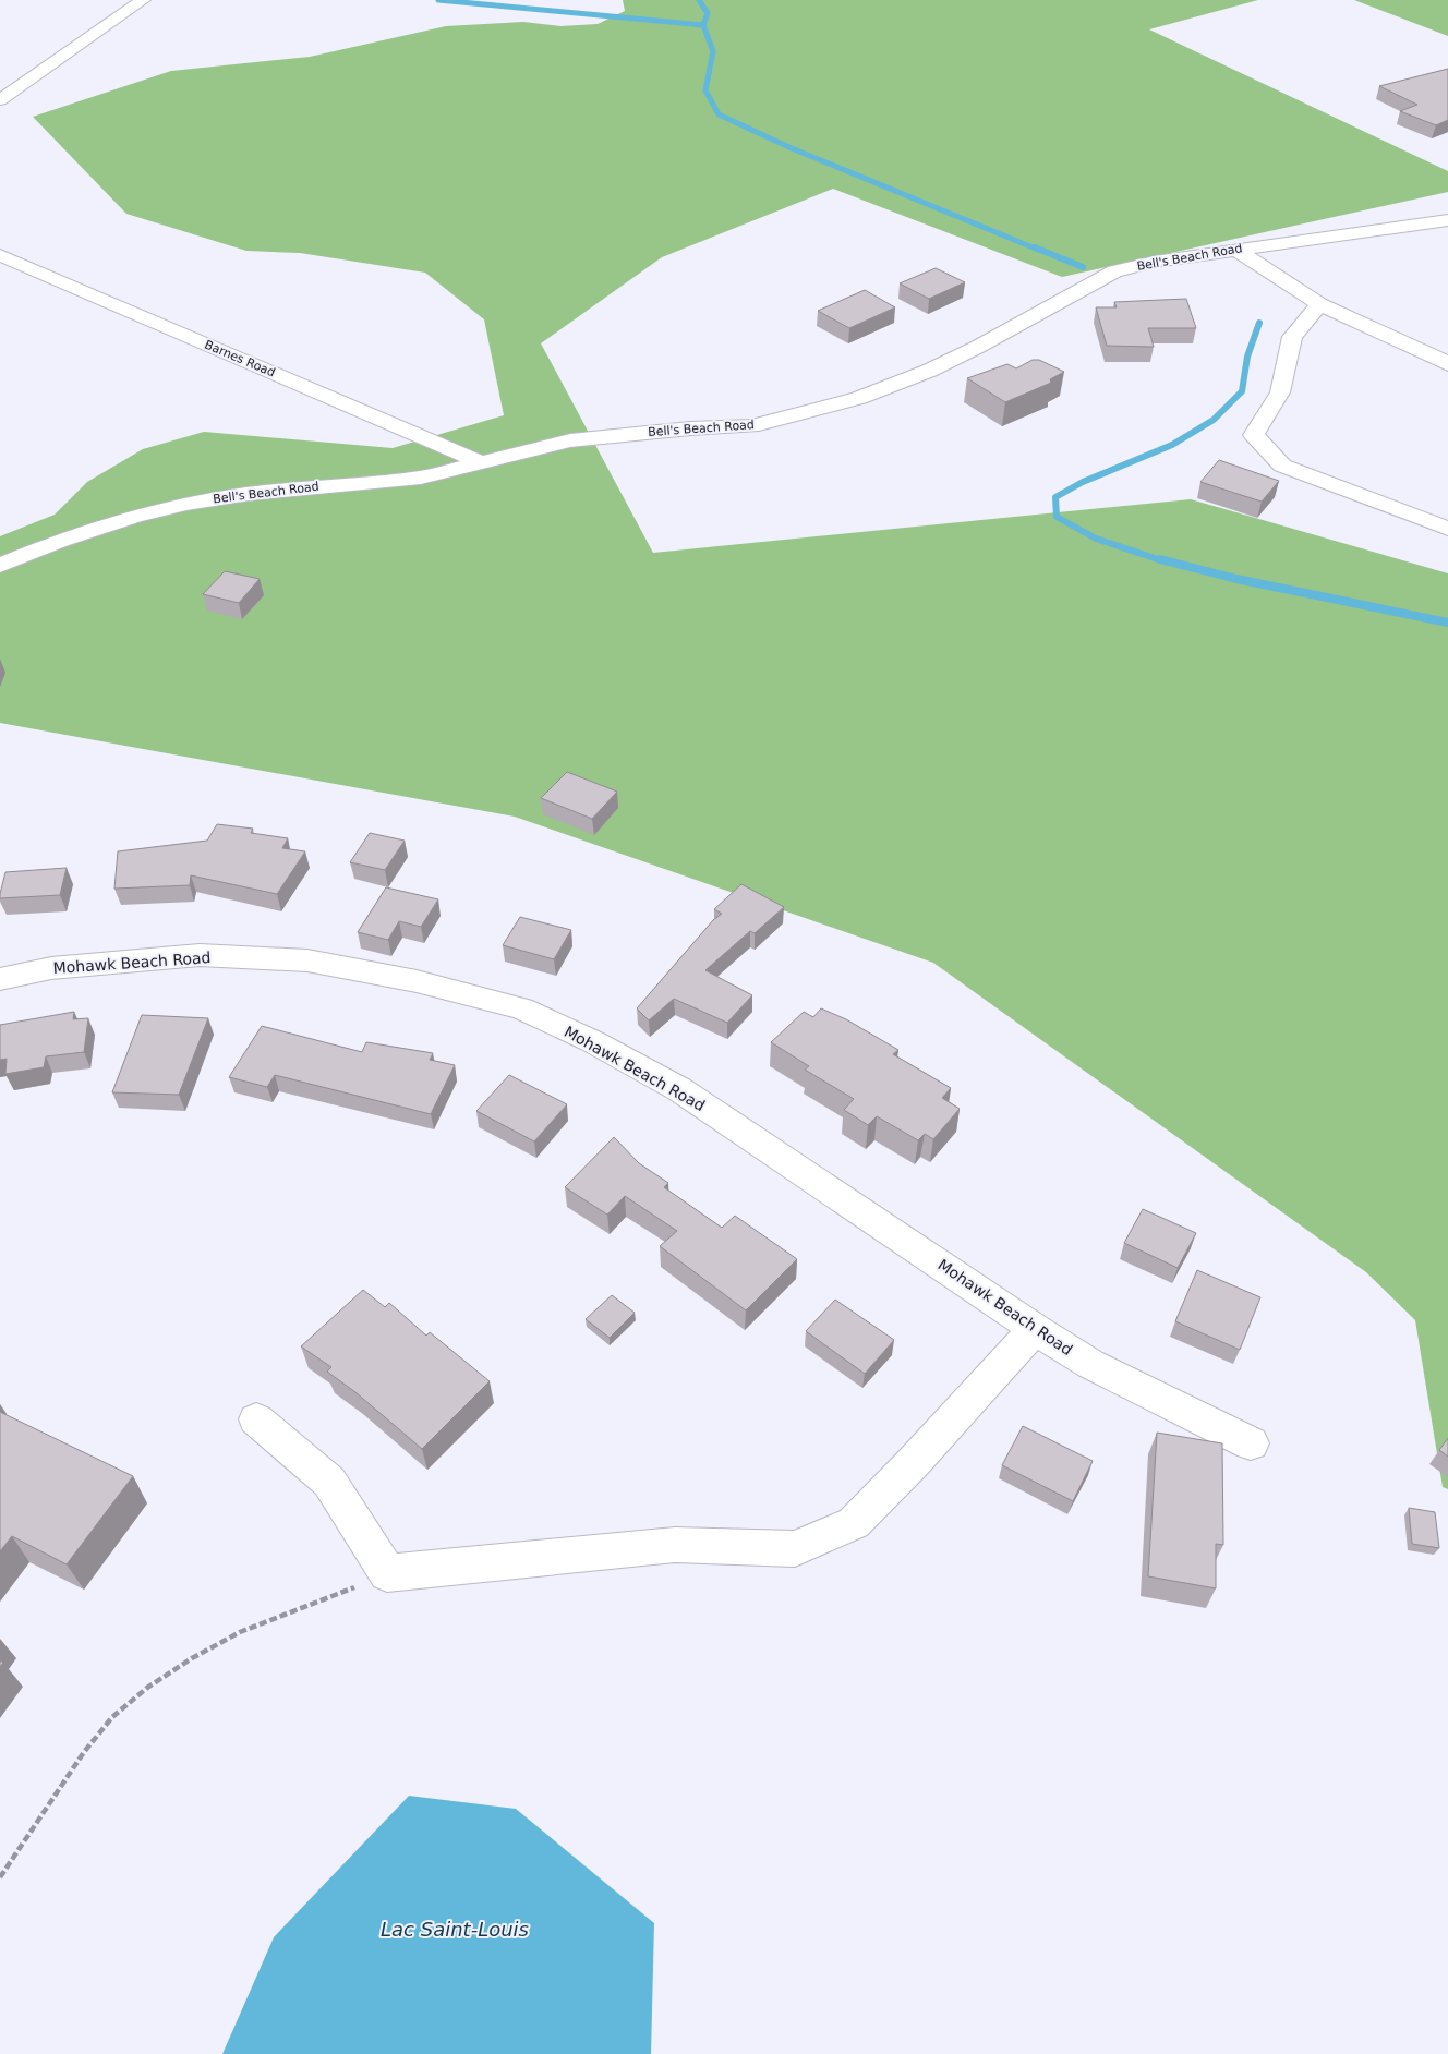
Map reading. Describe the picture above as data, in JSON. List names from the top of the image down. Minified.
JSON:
{"streets":{"street":["Bell's Beach Road","Barnes Road","Mohawk Beach Road"]},"crossings":[["Bell's Beach Road","Barnes Road"]],"water":["Lac Saint-Louis"]}
